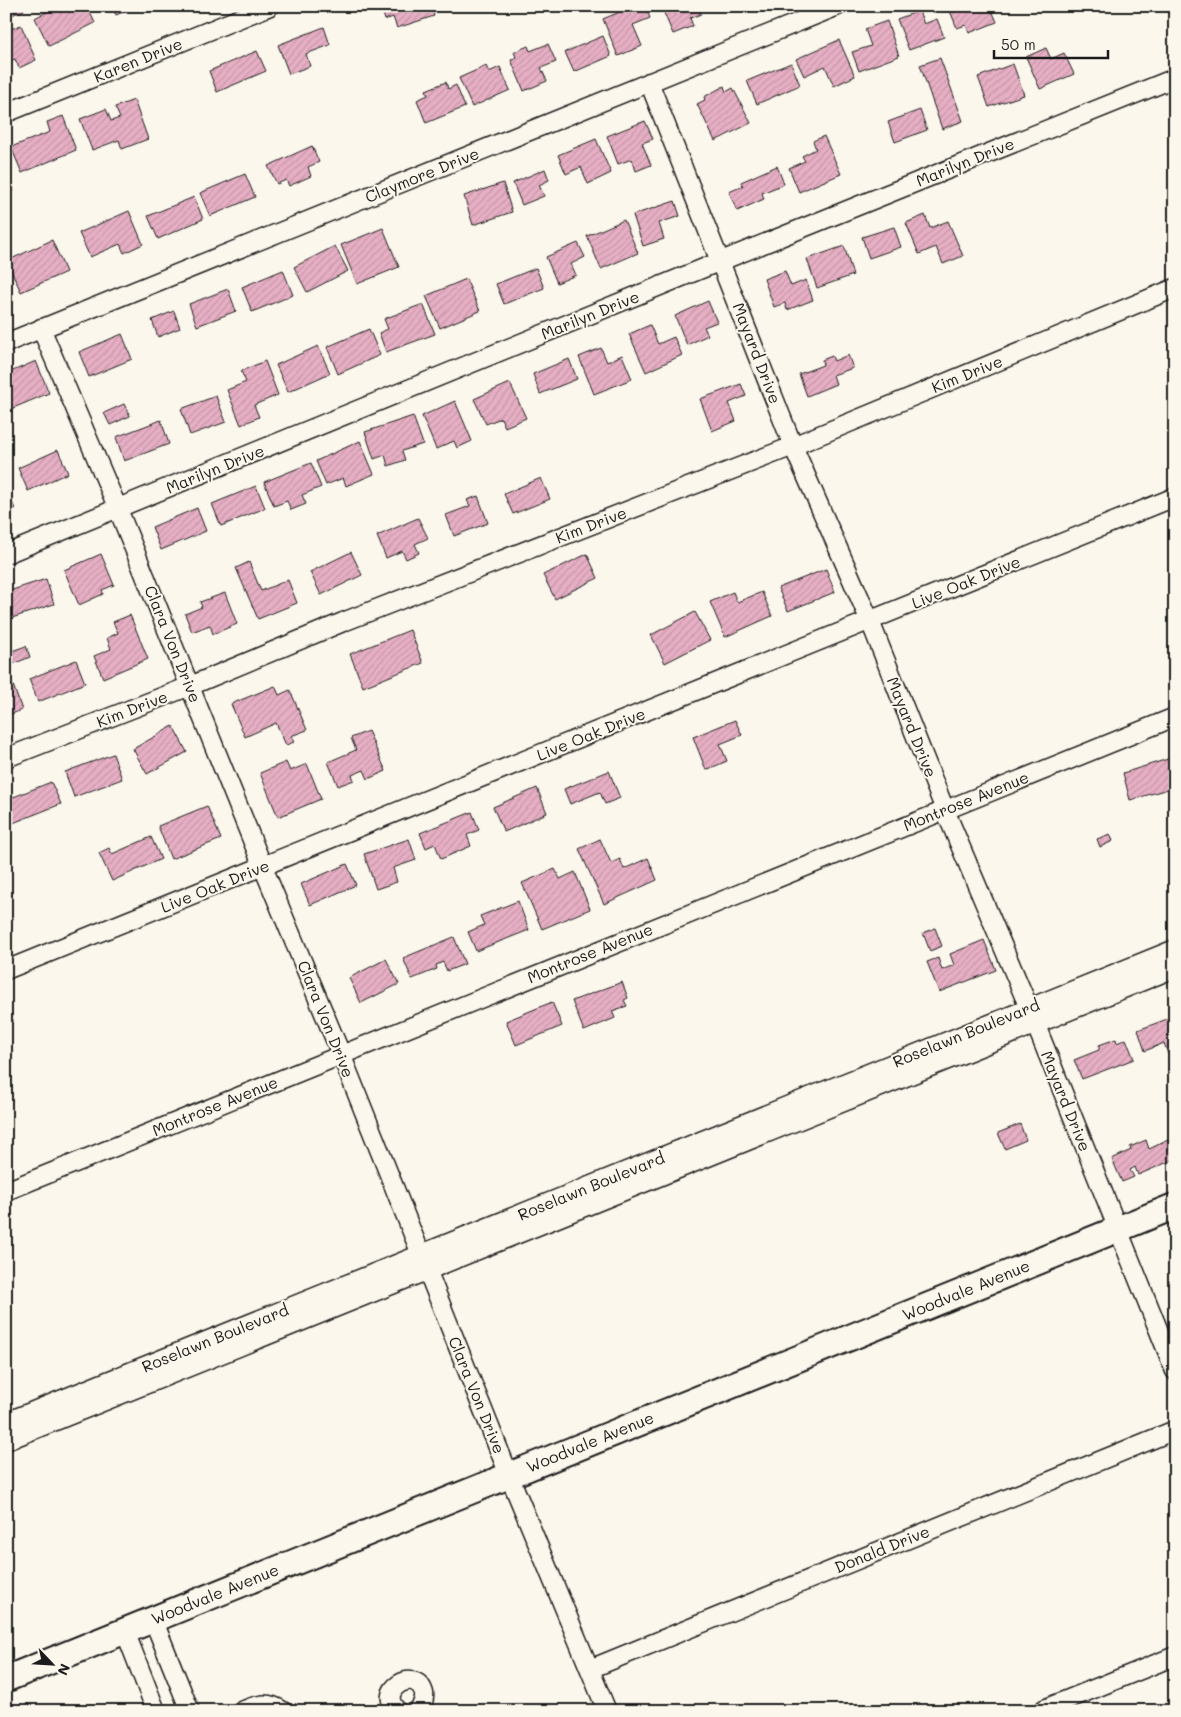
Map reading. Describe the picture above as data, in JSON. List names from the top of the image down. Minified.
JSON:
{"streets":{"street":["Karen Drive","Marilyn Drive","Claymore Drive","Mayard Drive","Kim Drive","Live Oak Drive","Clara Von Drive","Montrose Avenue","Roselawn Boulevard","Woodvale Avenue","Donald Drive"]},"crossings":[["Marilyn Drive","Mayard Drive"],["Marilyn Drive","Clara Von Drive"],["Claymore Drive","Mayard Drive"],["Claymore Drive","Clara Von Drive"],["Mayard Drive","Kim Drive"],["Mayard Drive","Live Oak Drive"],["Mayard Drive","Montrose Avenue"],["Mayard Drive","Roselawn Boulevard"],["Mayard Drive","Woodvale Avenue"],["Kim Drive","Clara Von Drive"],["Live Oak Drive","Clara Von Drive"],["Clara Von Drive","Montrose Avenue"],["Clara Von Drive","Roselawn Boulevard"],["Clara Von Drive","Woodvale Avenue"],["Clara Von Drive","Donald Drive"]],"scale_bar":"50 m","north":"bottom right"}
